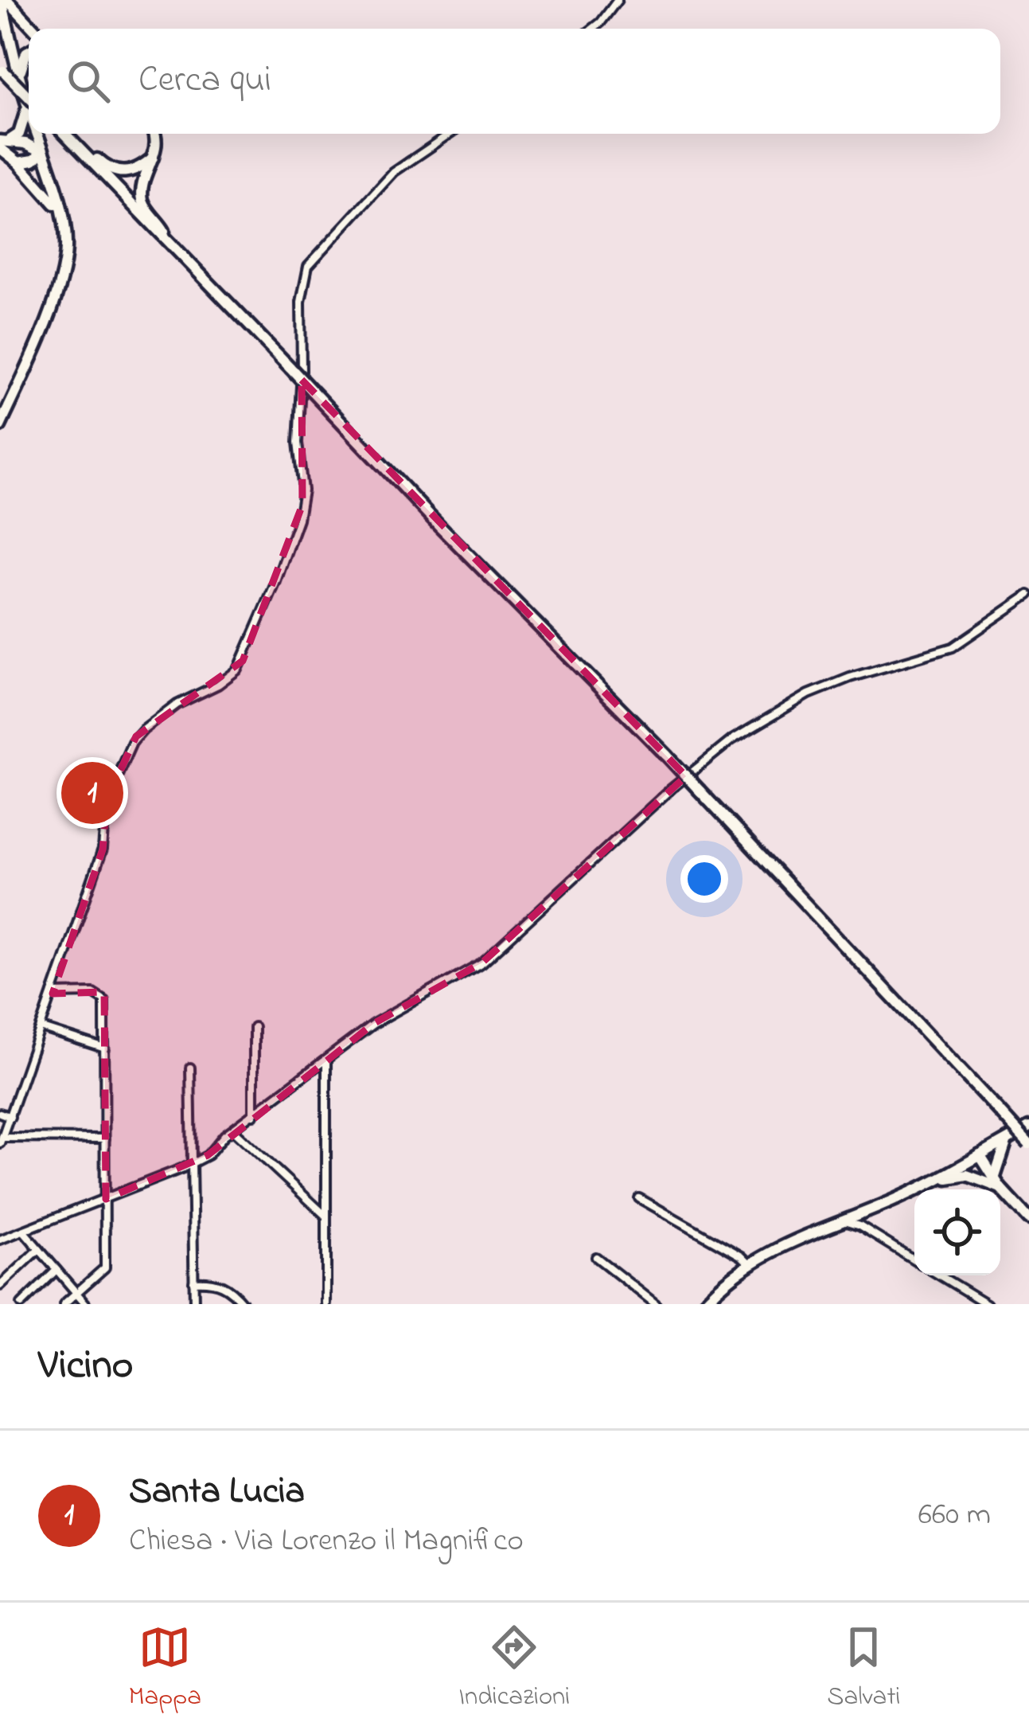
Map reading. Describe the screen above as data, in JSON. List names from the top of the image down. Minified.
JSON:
{"page":{"search":"Cerca qui","pins":"1","heading":"Vicino","list":[{"mark":"1","name":"Santa Lucia","note":"Chiesa · Via Lorenzo il Magnifico","value":"660 m"}],"nav":["Mappa","Indicazioni","Salvati"]}}
